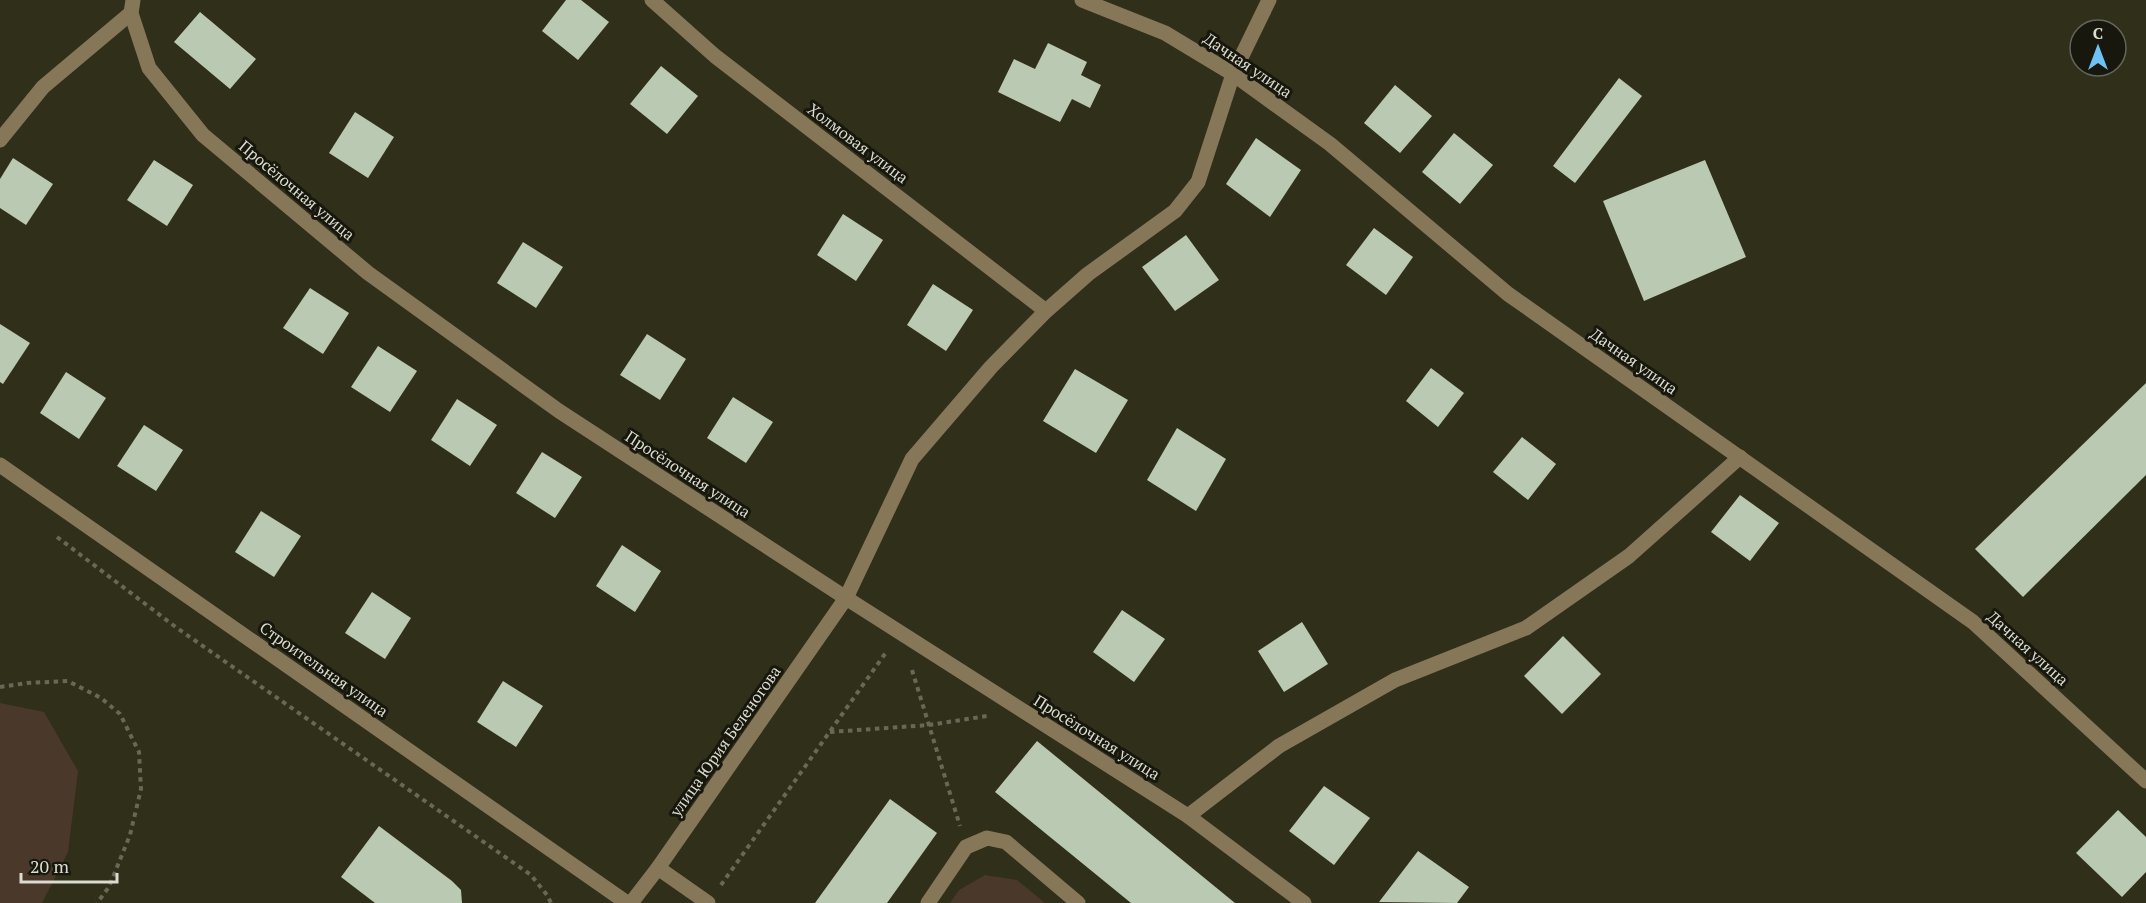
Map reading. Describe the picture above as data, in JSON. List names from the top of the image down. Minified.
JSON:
{"streets":{"street":["Дачная улица","Холмовая улица","Просёлочная улица","Строительная улица","улица Юрия Беленогова"]},"crossings":[["Дачная улица","улица Юрия Беленогова"],["Холмовая улица","улица Юрия Беленогова"],["Просёлочная улица","улица Юрия Беленогова"],["Строительная улица","улица Юрия Беленогова"]],"scale_bar":"20 m","north":"top"}
